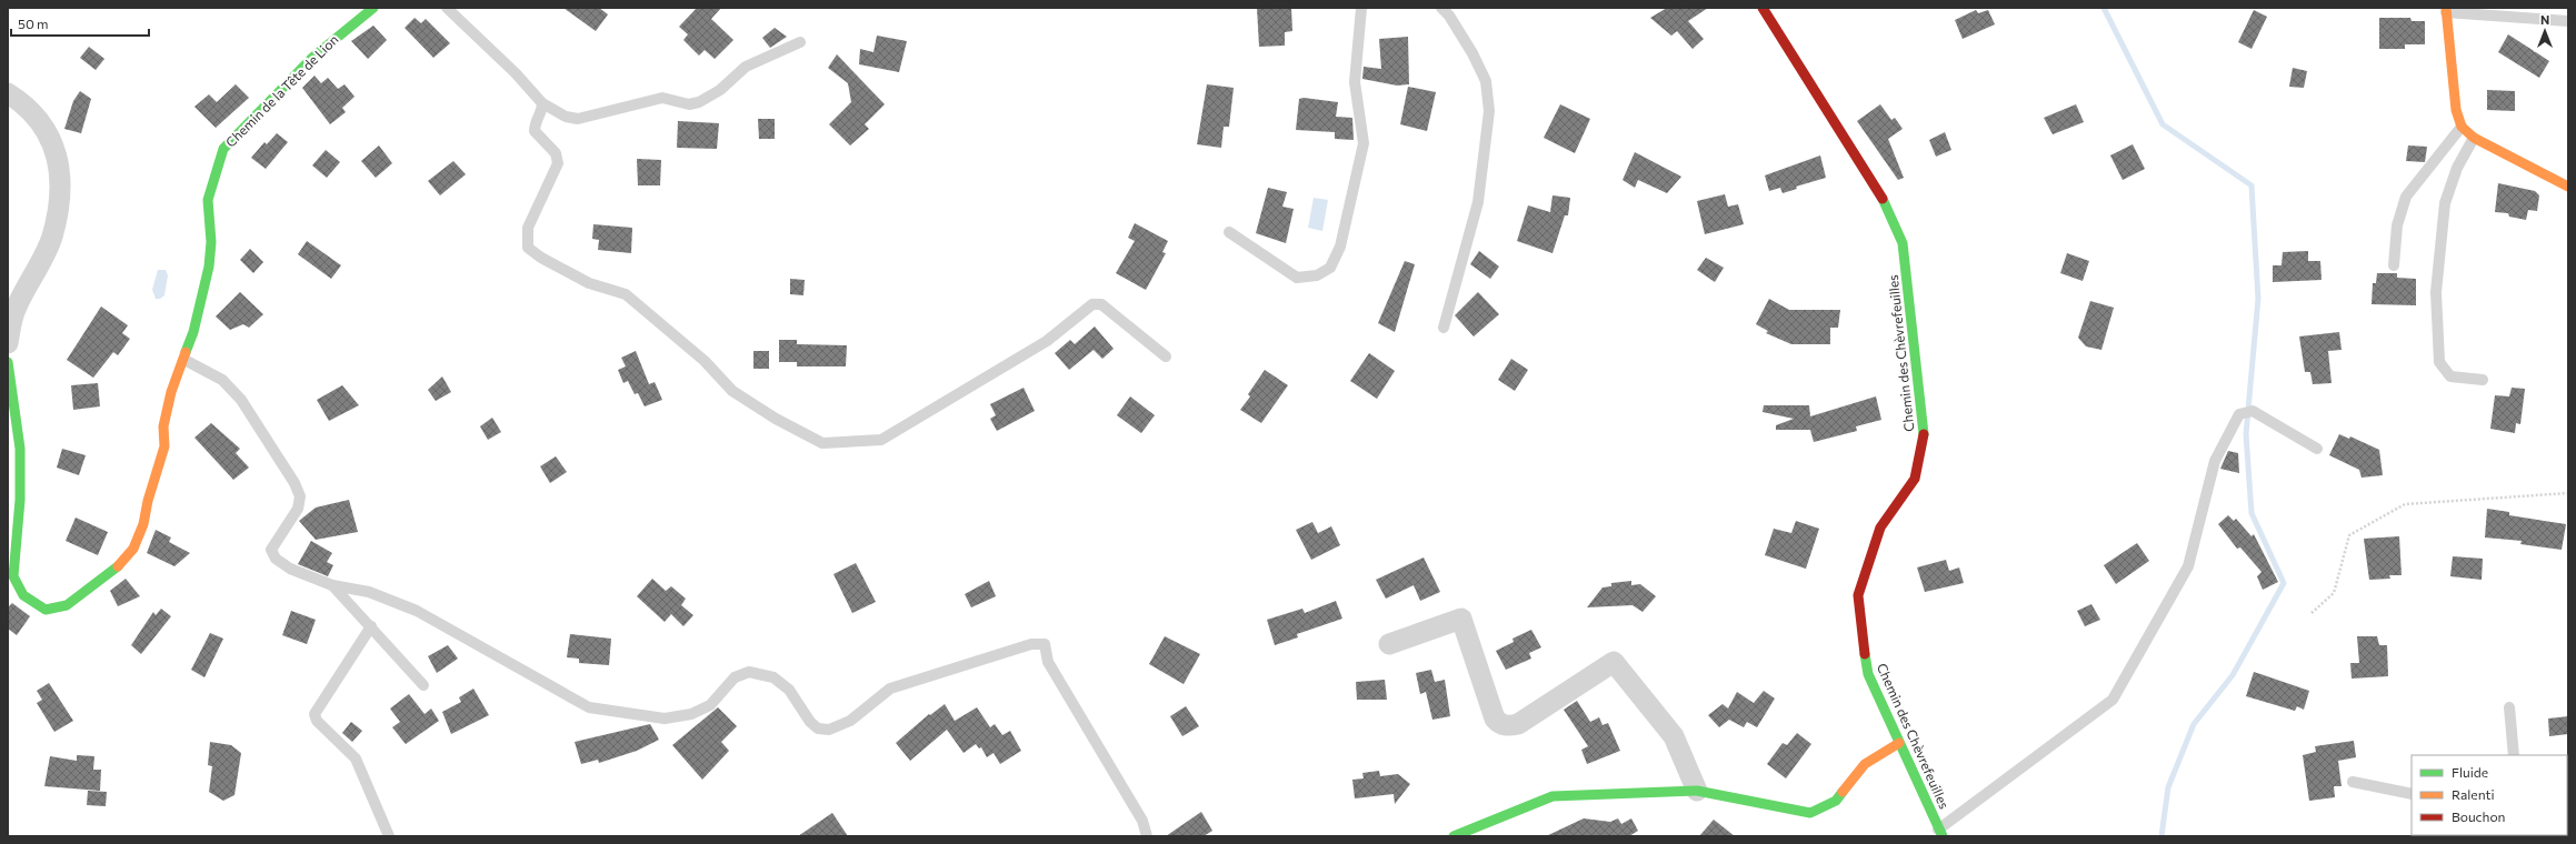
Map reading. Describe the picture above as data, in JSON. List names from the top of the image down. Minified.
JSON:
{"streets":{"street":["Chemin de la Tête de Lion","Chemin des Chèvrefeuilles"]},"legend":["Fluide","Ralenti","Bouchon"],"scale_bar":"50 m","north":"top"}
